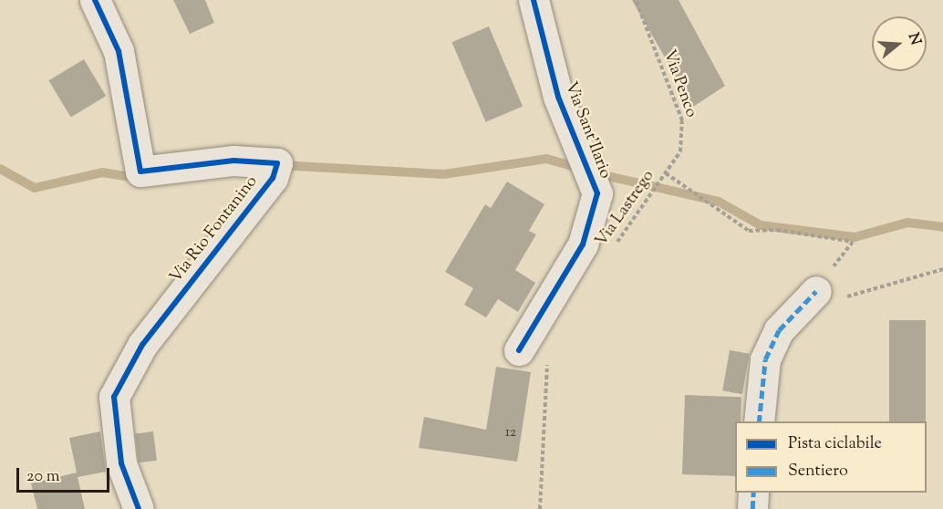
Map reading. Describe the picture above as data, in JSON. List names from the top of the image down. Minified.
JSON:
{"streets":{"street":["Via Sant'Ilario","Via Rio Fontanino"],"path":["Via Penco"],"cycle path":["Via Lastrego"]},"crossings":[["Via Penco","Via Lastrego"]],"house_numbers":["12"],"legend":["Pista ciclabile","Sentiero"],"scale_bar":"20 m","north":"right"}
